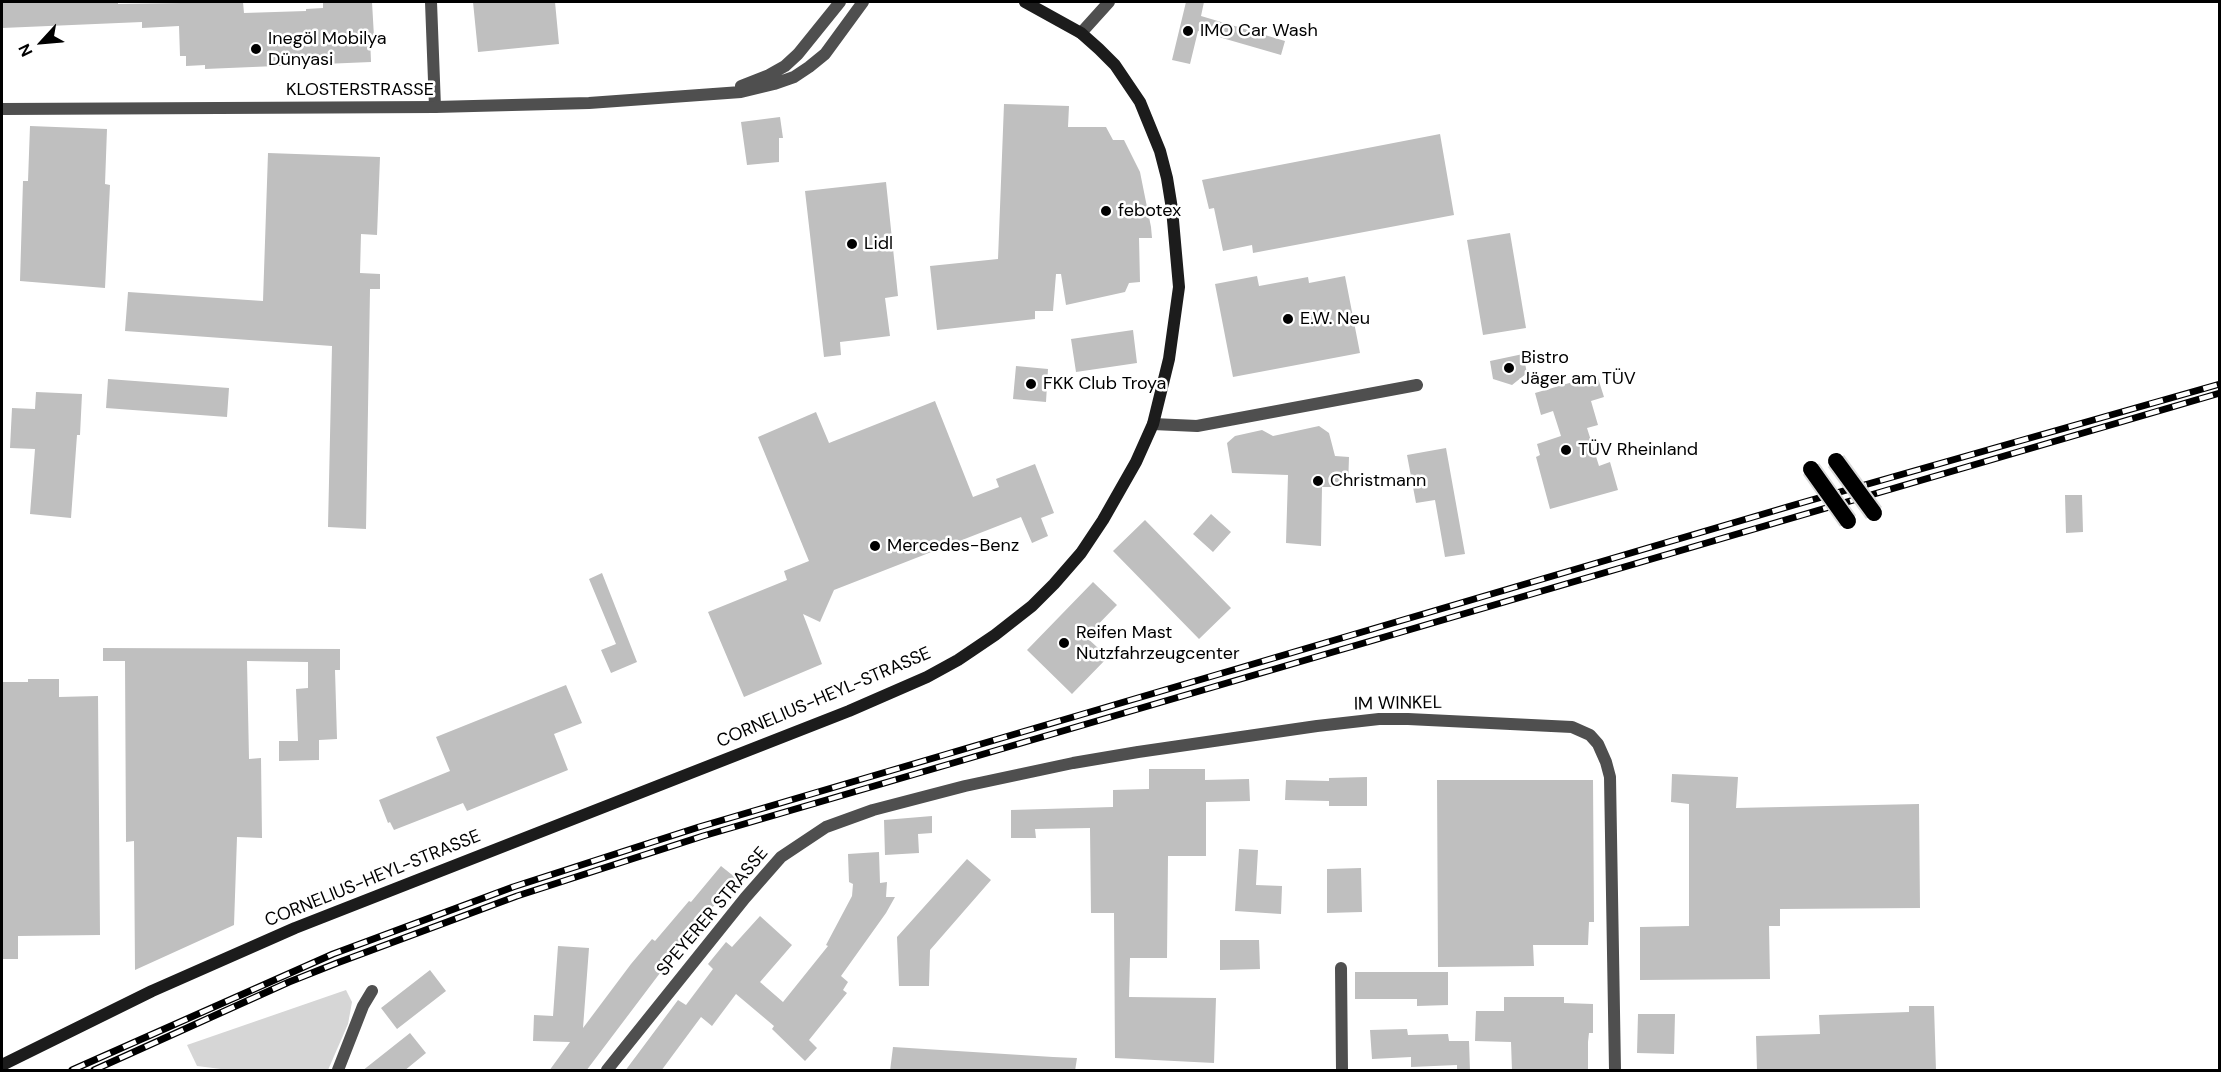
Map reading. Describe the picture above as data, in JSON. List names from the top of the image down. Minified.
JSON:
{"streets":{"main road":["CORNELIUS-HEYL-STRASSE"],"street":["KLOSTERSTRASSE","IM WINKEL","SPEYERER STRASSE"]},"crossings":[["IM WINKEL","SPEYERER STRASSE"]],"places":["IMO Car Wash","Inegöl Mobilya Dünyasi","febotex","Lidl","E.W. Neu","Bistro Jäger am TÜV","FKK Club Troya","TÜV Rheinland","Christmann","Mercedes-Benz","Reifen Mast Nutzfahrzeugcenter"],"north":"bottom left"}
